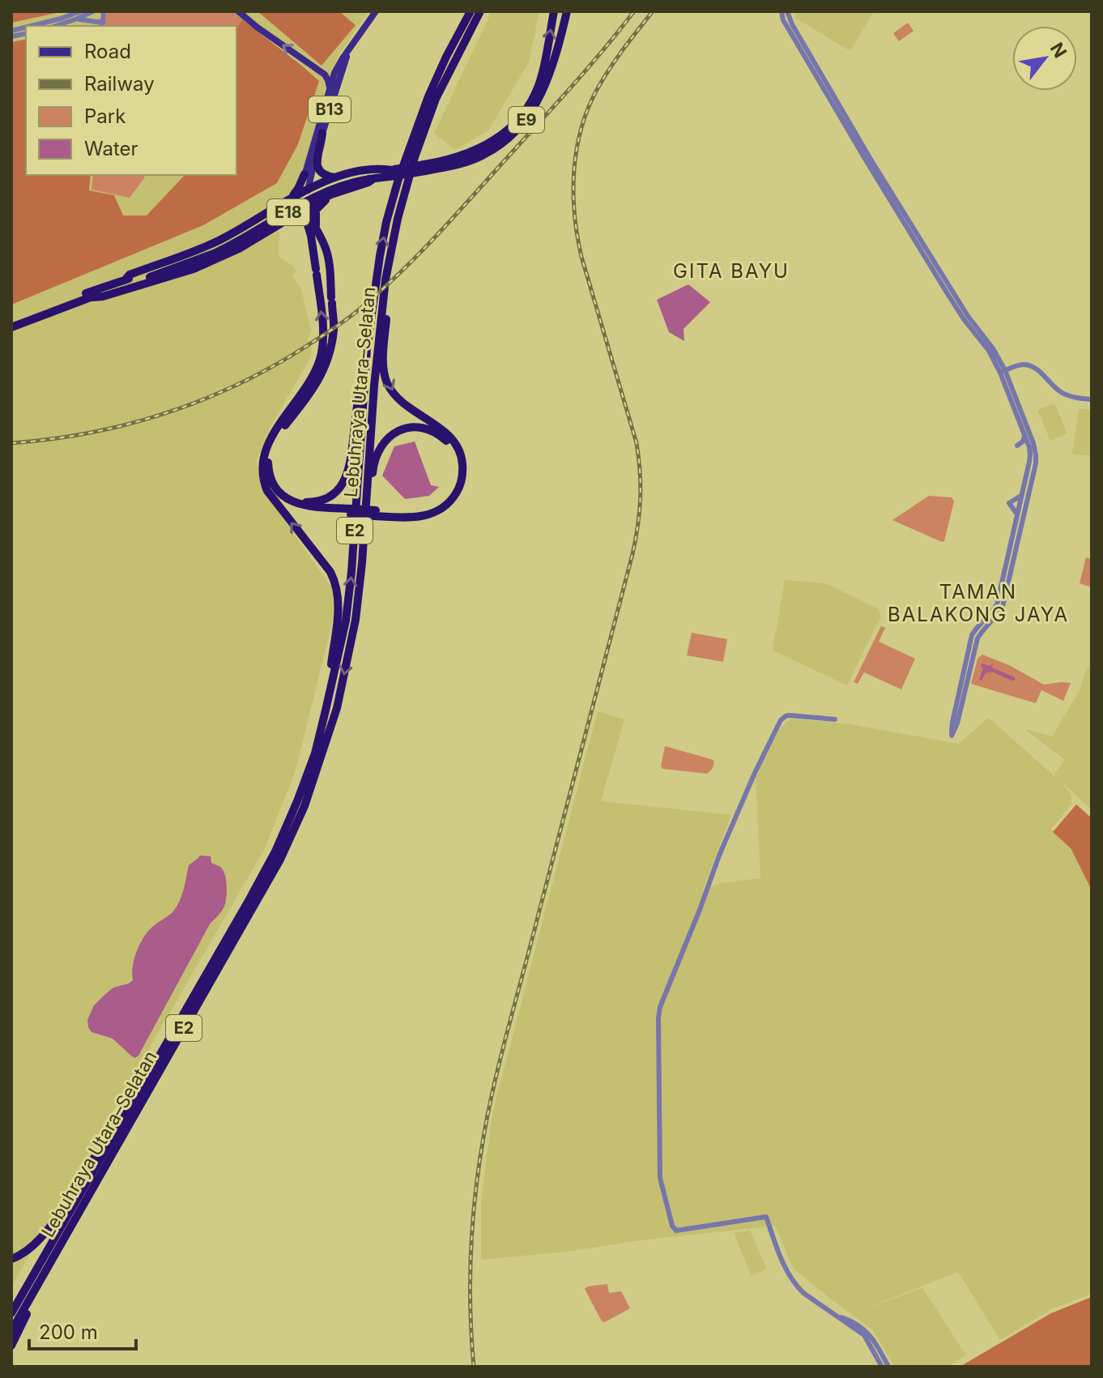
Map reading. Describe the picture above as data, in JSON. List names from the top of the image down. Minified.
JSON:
{"streets":{"highway":["E9","E18","Lebuhraya Utara–Selatan","E2"],"main road":["B13"]},"crossings":[["E9","E18"]],"districts":["GITA BAYU","TAMAN BALAKONG JAYA"],"legend":["Road","Railway","Park","Water"],"scale_bar":"200 m","north":"top right"}
